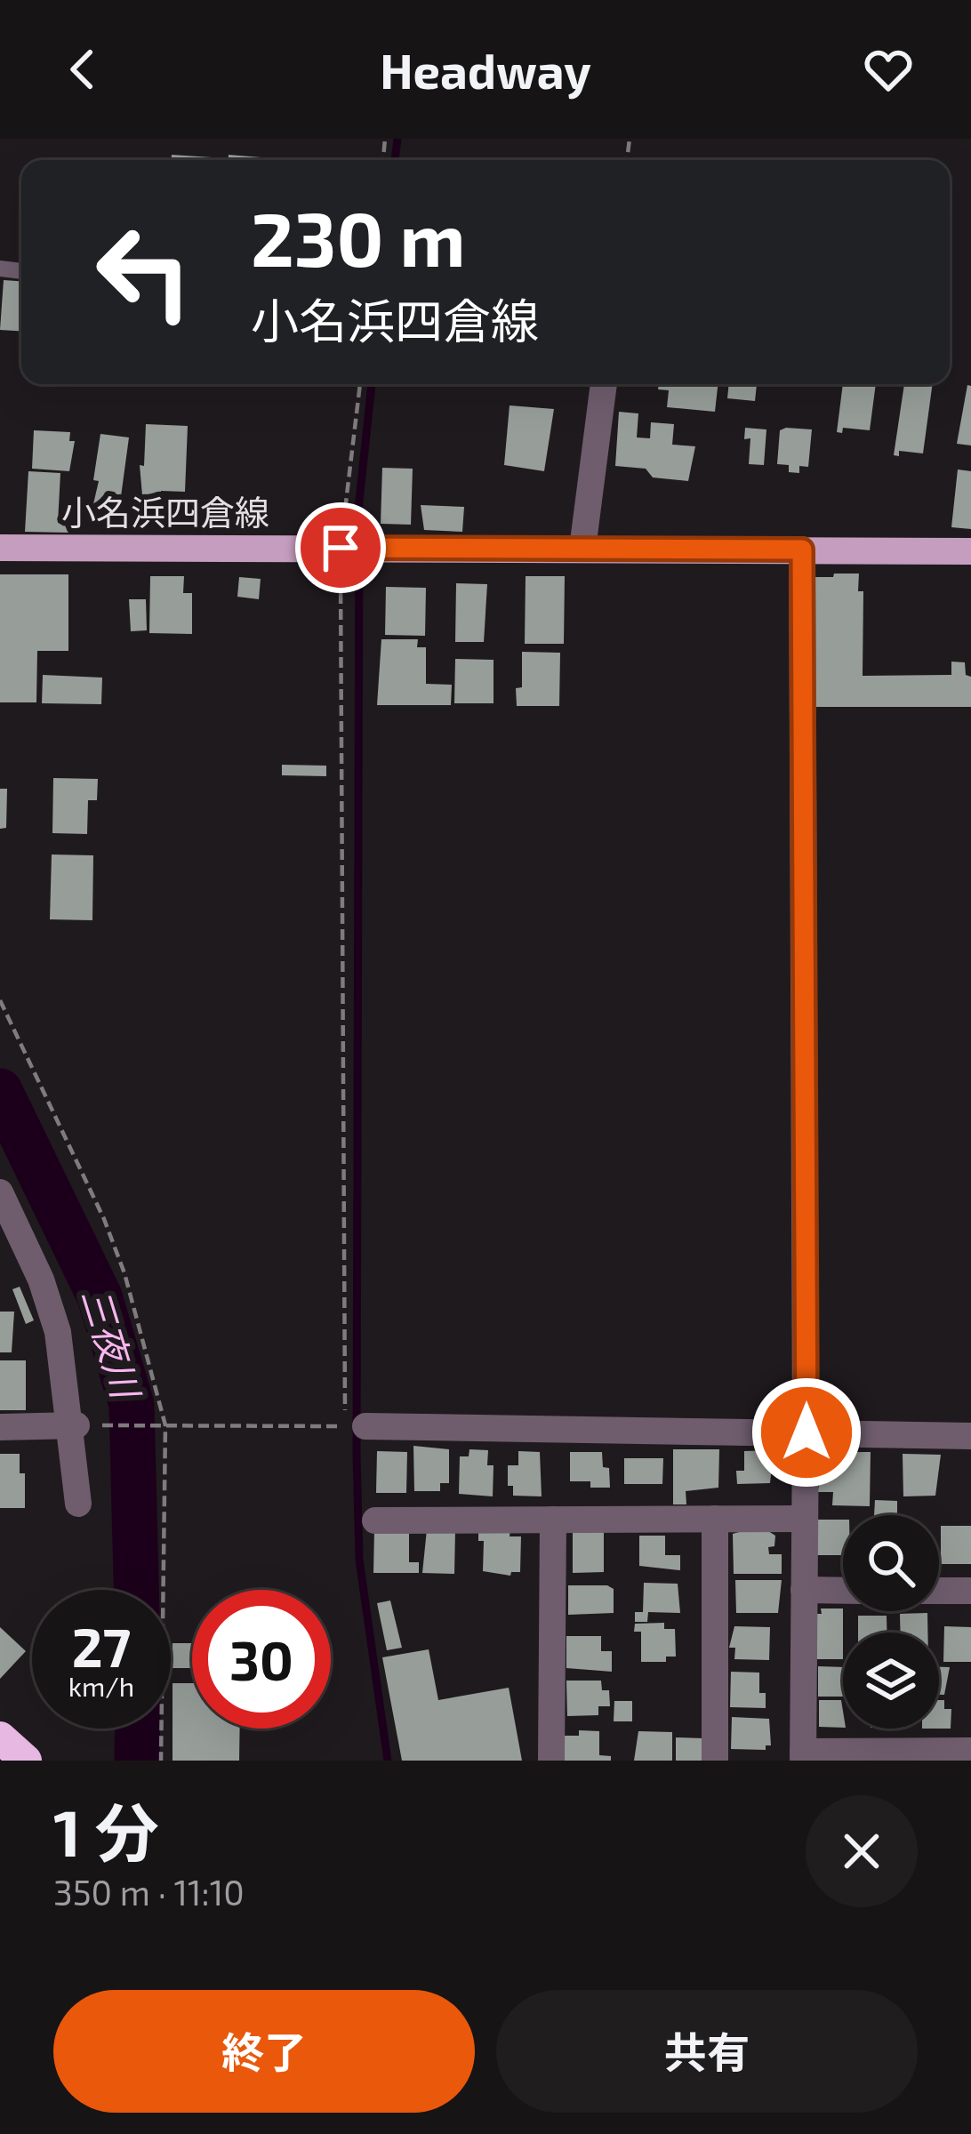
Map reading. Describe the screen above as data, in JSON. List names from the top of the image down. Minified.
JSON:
{"streets":{"main road":["小名浜四倉線"]},"water":["三夜川"],"page":{"header":"Headway","turn":["230 m","小名浜四倉線"],"speed":"27 km/h","limit":"30","heading":["1 分","350 m · 11:10"],"buttons":["終了","共有"]}}
